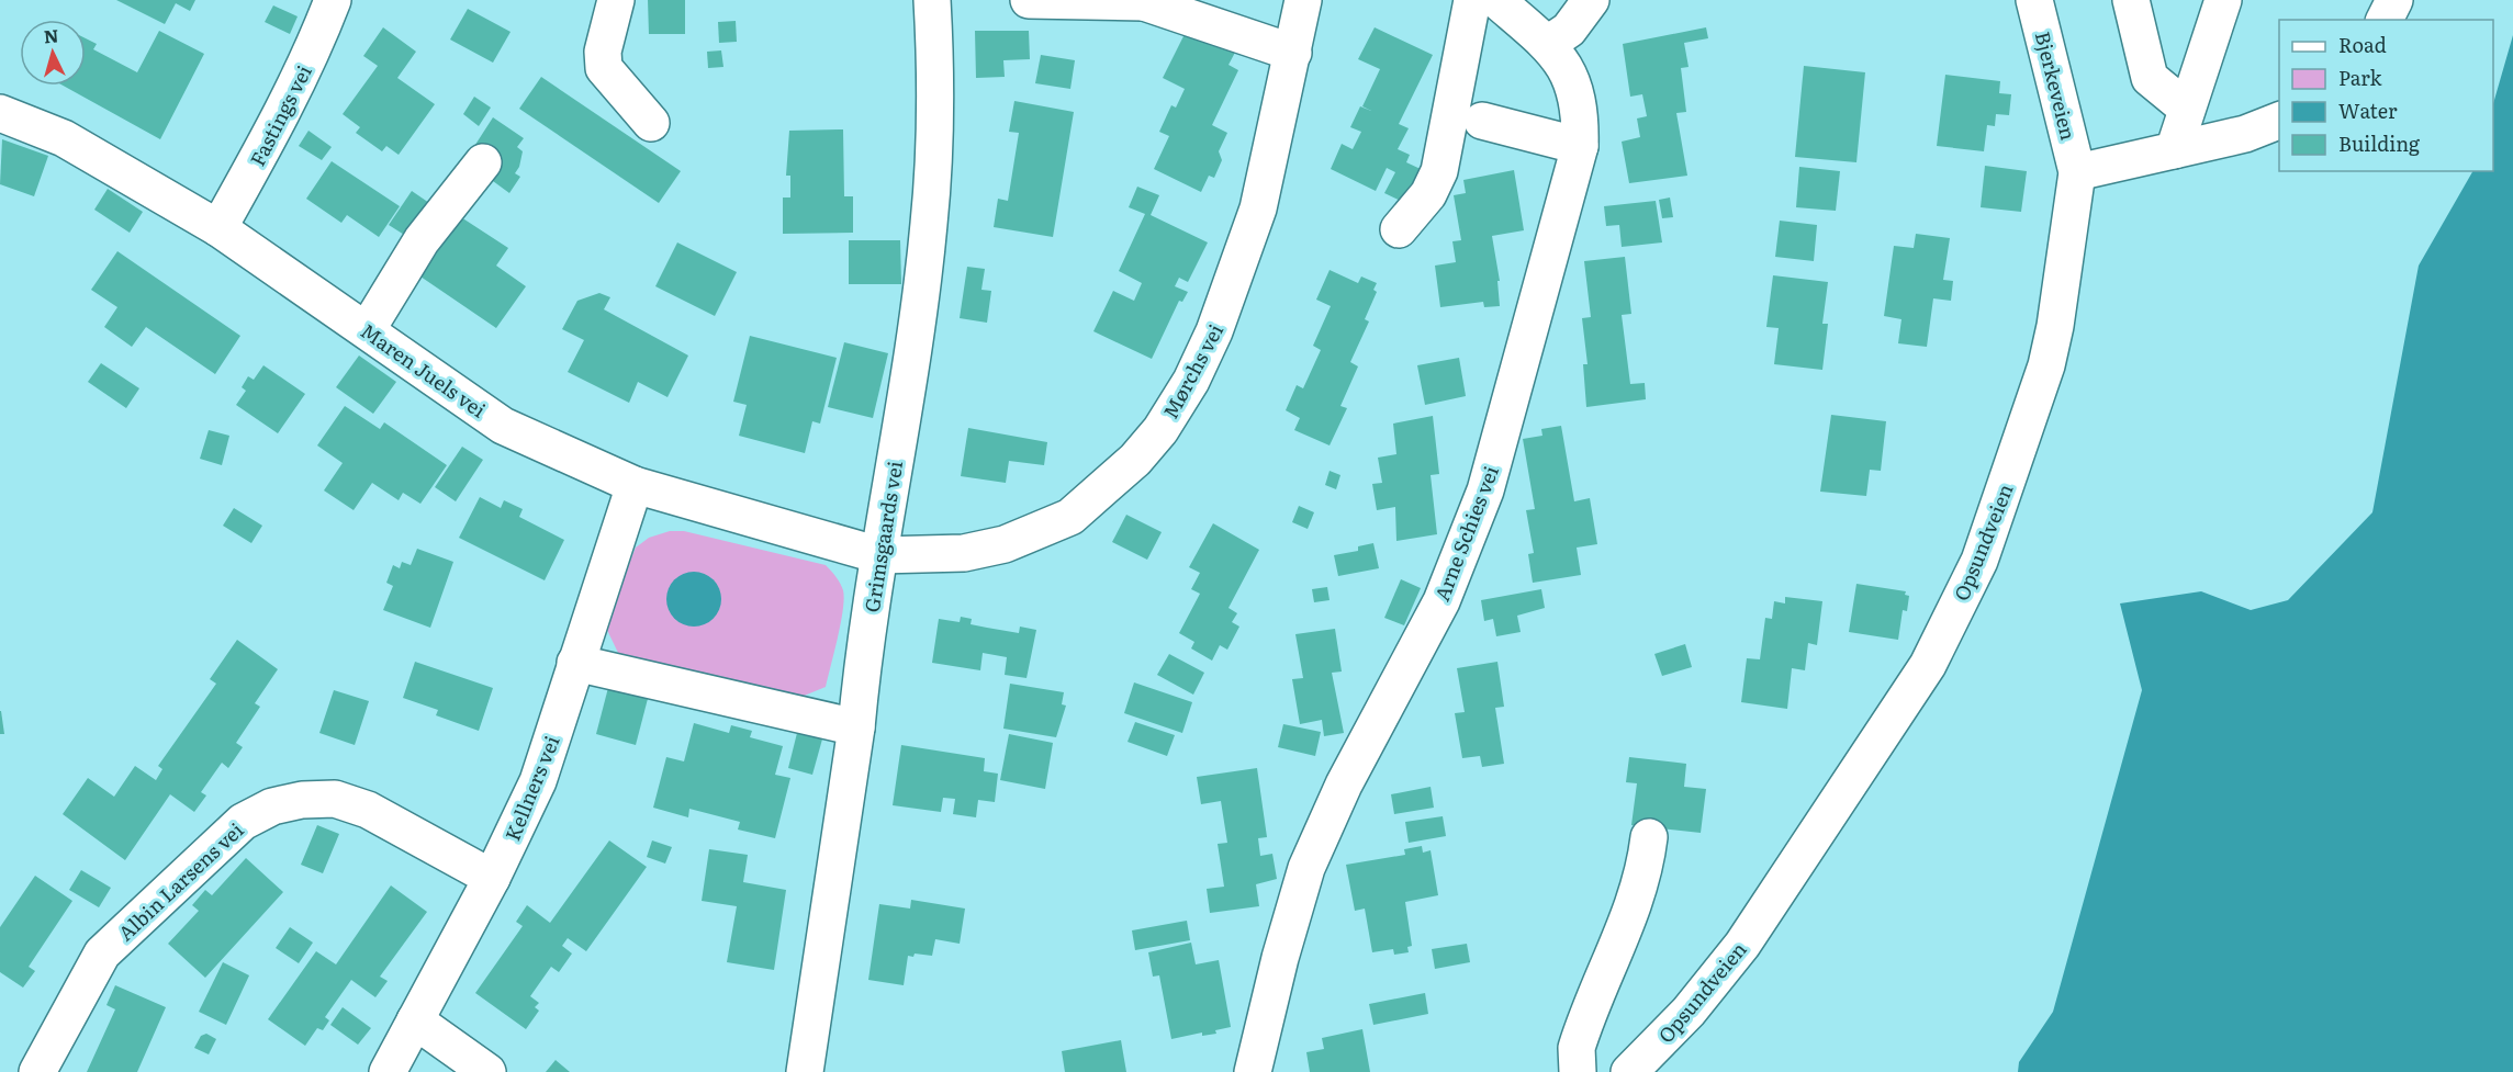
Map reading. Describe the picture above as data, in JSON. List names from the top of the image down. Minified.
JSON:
{"streets":{"street":["Bjerkeveien","Fastings vei","Maren Juels vei","Mørchs vei","Arne Schies vei","Grimsgaards vei","Opsundveien","Kellners vei","Albin Larsens vei"]},"crossings":[["Bjerkeveien","Opsundveien"],["Fastings vei","Maren Juels vei"],["Maren Juels vei","Mørchs vei"],["Maren Juels vei","Grimsgaards vei"],["Maren Juels vei","Kellners vei"],["Mørchs vei","Grimsgaards vei"],["Kellners vei","Albin Larsens vei"]],"legend":["Road","Park","Water","Building"],"north":"top"}
